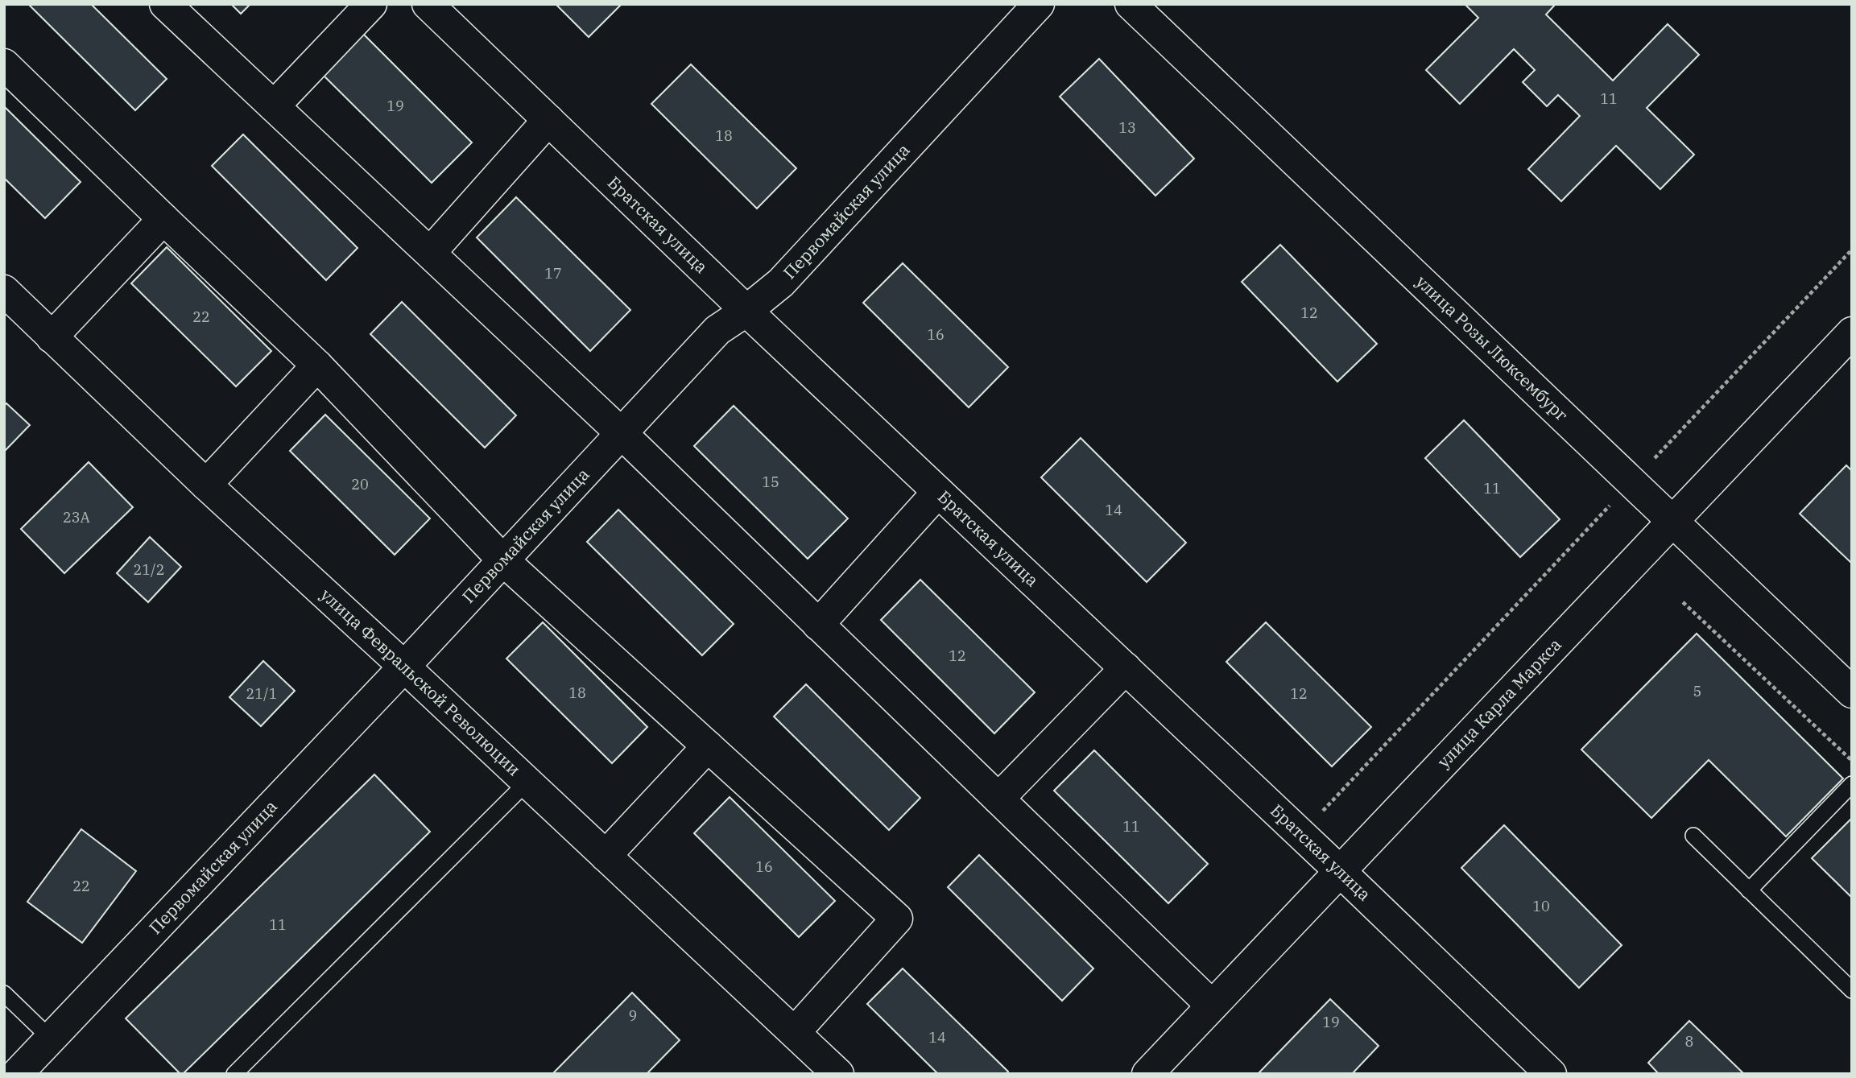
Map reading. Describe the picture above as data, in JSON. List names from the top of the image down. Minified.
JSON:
{"streets":{"street":["Первомайская улица","Братская улица","улица Розы Люксембург","улица Февральской Революции","улица Карла Маркса"]},"crossings":[["Первомайская улица","Братская улица"],["Первомайская улица","улица Февральской Революции"],["Братская улица","улица Карла Маркса"],["улица Розы Люксембург","улица Карла Маркса"]],"house_numbers":["11","19","13","18","17","12","22","16","15","20","11","14","23А","21/2","12","5","18","21/1","12","11","16","22","10","11","9","19","14","8"]}
